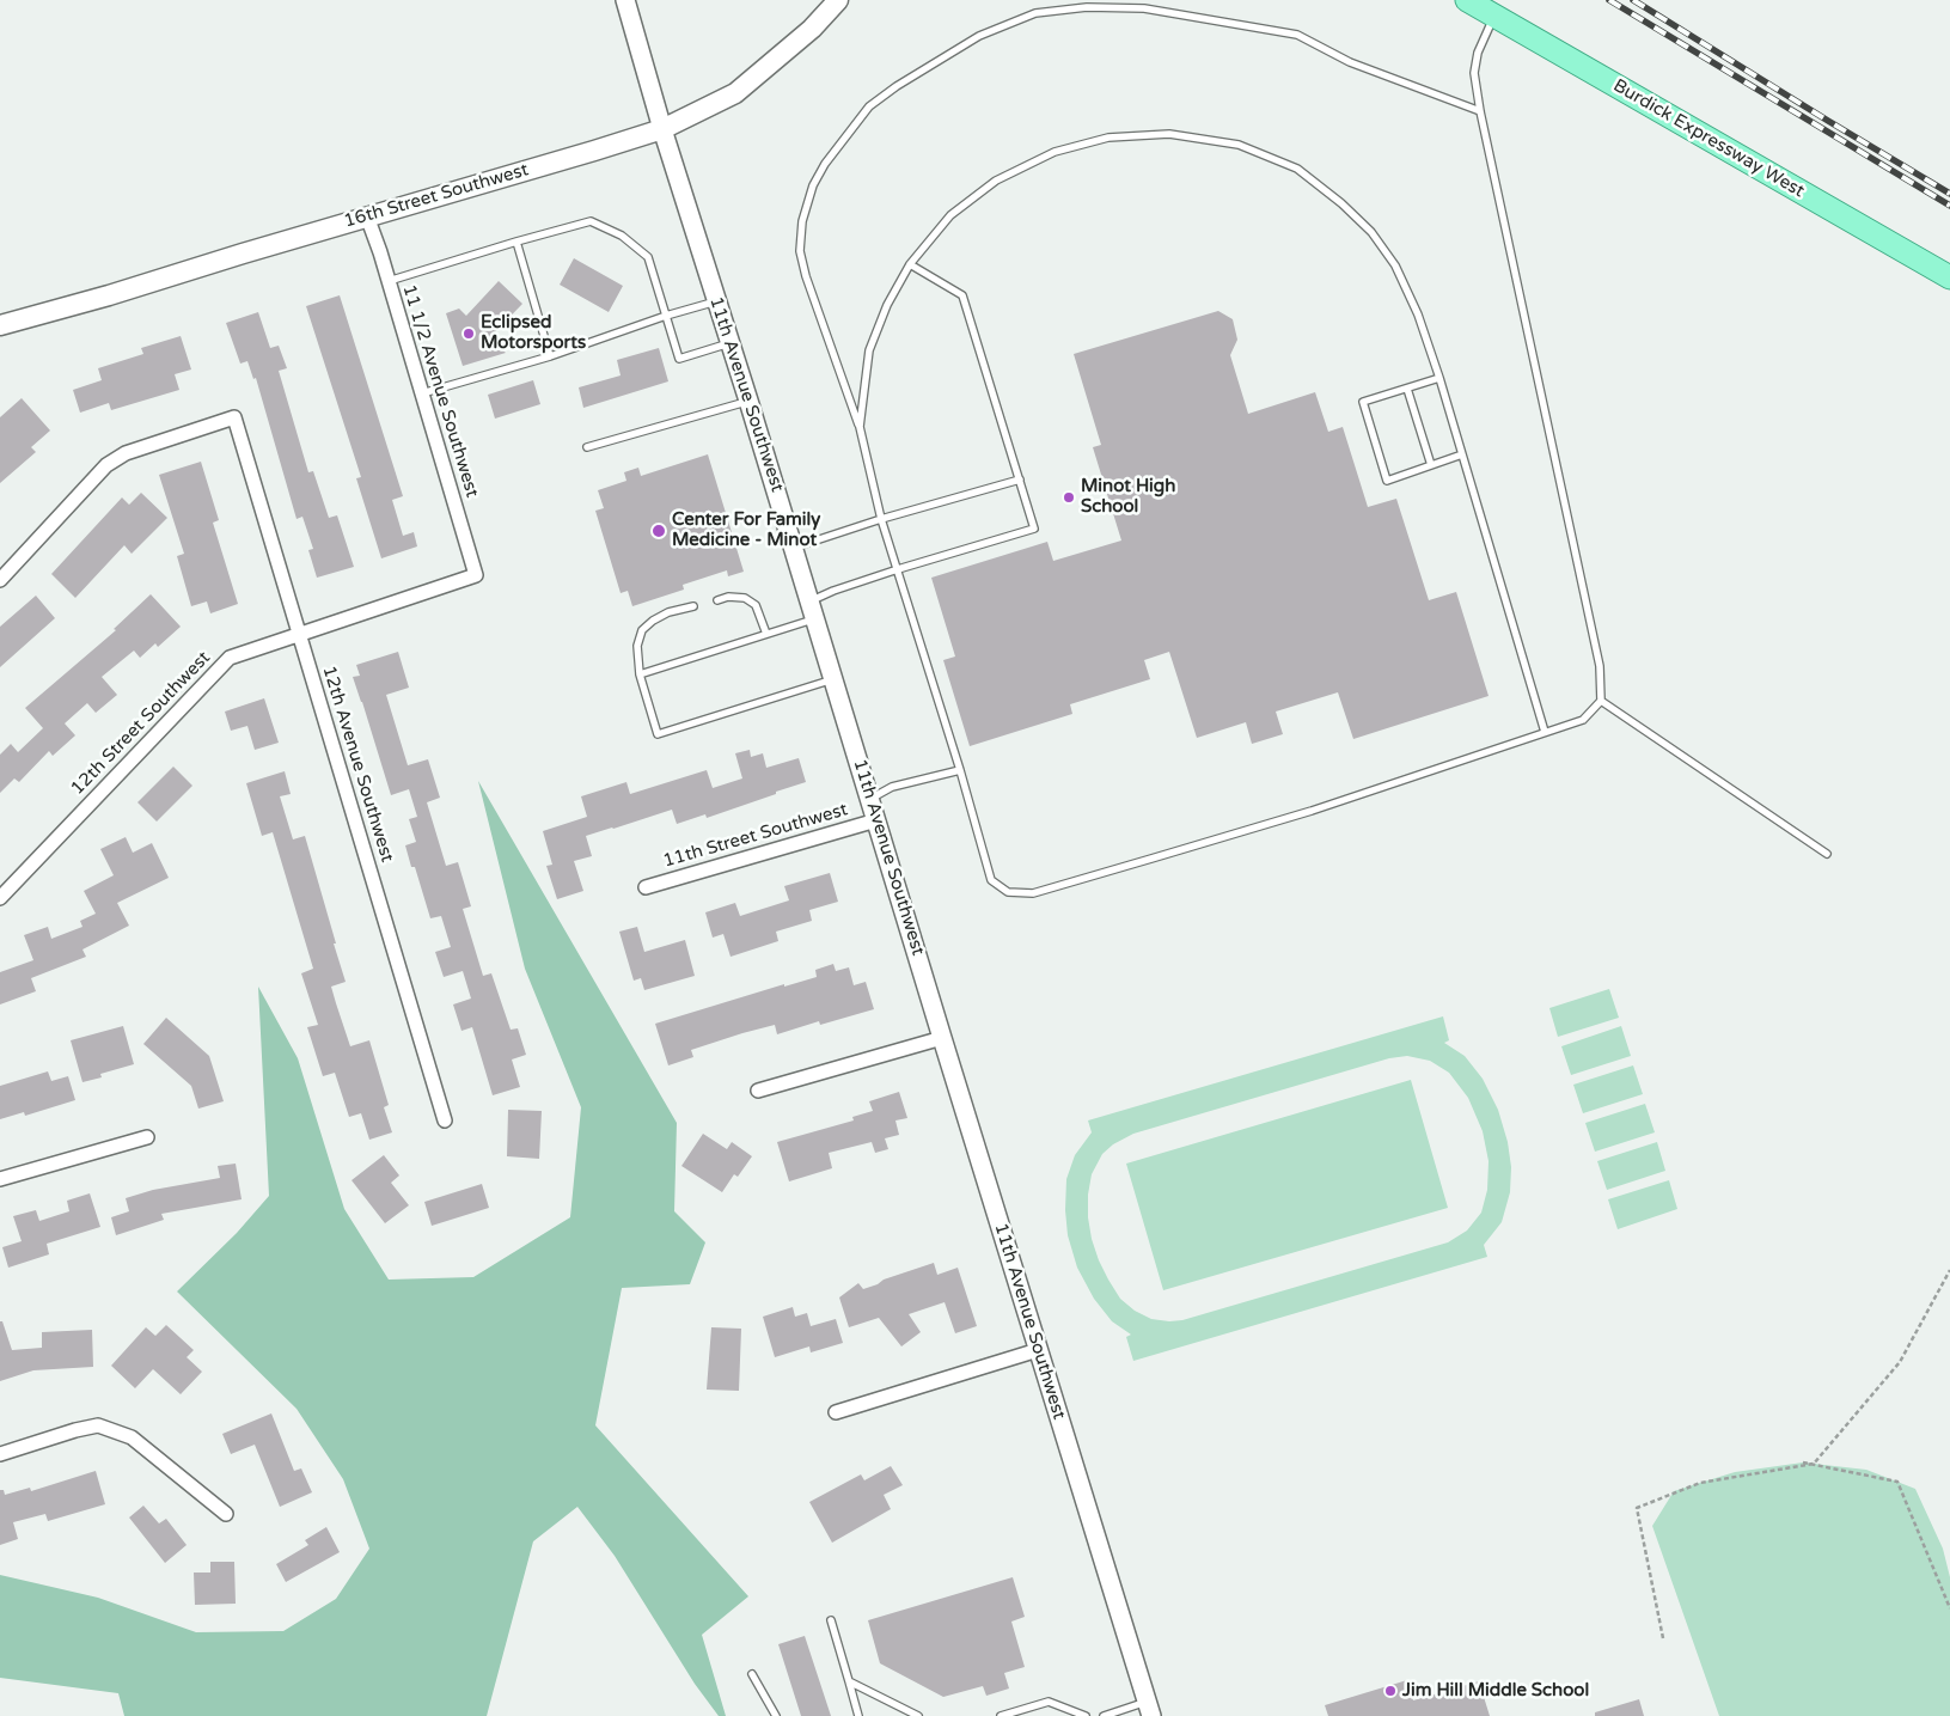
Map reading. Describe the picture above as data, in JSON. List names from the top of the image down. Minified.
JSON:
{"streets":{"main road":["Burdick Expressway West","16th Street Southwest"],"street":["11 1/2 Avenue Southwest","11th Avenue Southwest","12th Street Southwest","12th Avenue Southwest","11th Street Southwest"]},"crossings":[["16th Street Southwest","11 1/2 Avenue Southwest"],["16th Street Southwest","11th Avenue Southwest"],["11 1/2 Avenue Southwest","12th Street Southwest"],["11th Avenue Southwest","11th Street Southwest"],["12th Street Southwest","12th Avenue Southwest"]],"places":["Eclipsed Motorsports","Minot High School","Center For Family Medicine - Minot","Jim Hill Middle School"]}
